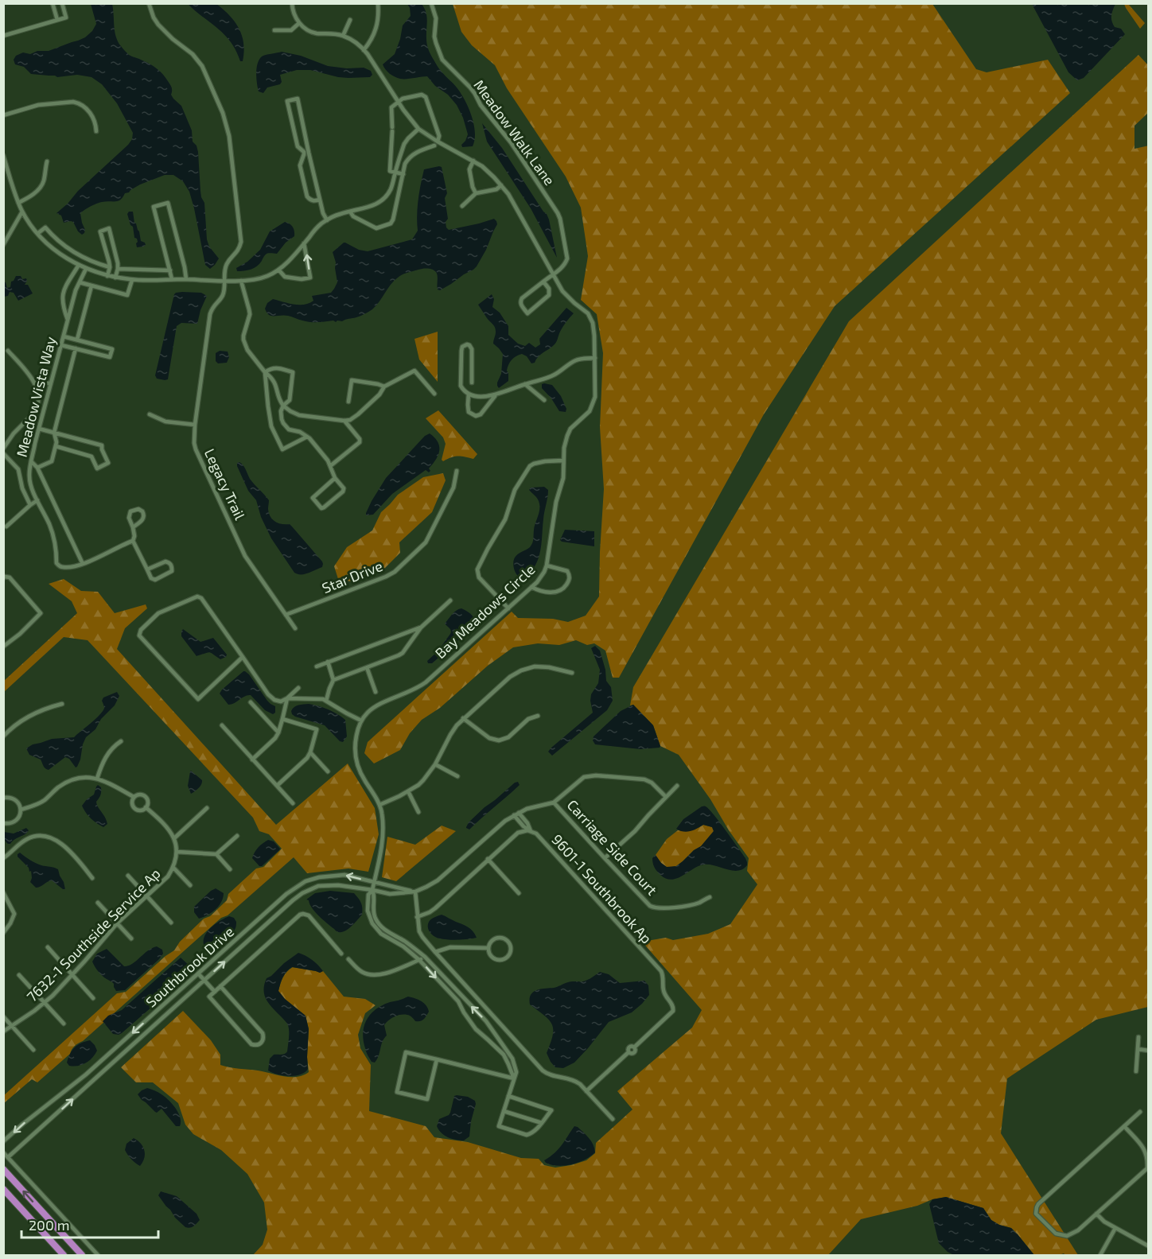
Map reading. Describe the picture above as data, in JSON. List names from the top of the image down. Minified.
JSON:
{"streets":{"street":["Meadow Walk Lane","Meadow Vista Way","Legacy Trail","Star Drive","Bay Meadows Circle","Carriage Side Court","9601-1 Southbrook Ap","7632-1 Southside Service Ap","Southbrook Drive"]},"crossings":[["Meadow Walk Lane","Bay Meadows Circle"],["Legacy Trail","Star Drive"],["Carriage Side Court","Southbrook Drive"]],"scale_bar":"200 m"}
